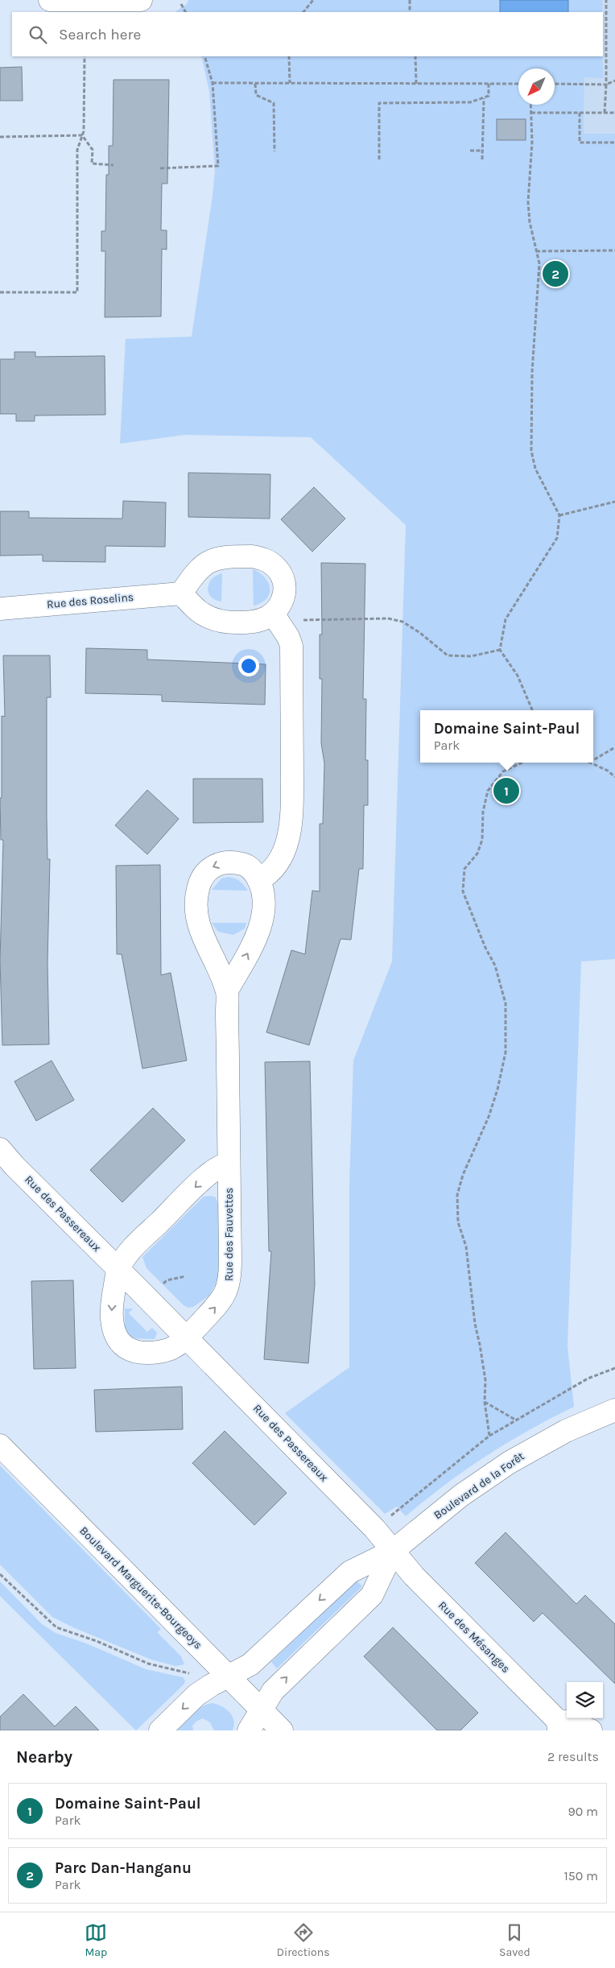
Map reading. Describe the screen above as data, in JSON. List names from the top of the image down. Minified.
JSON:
{"streets":{"street":["Rue des Roselins","Rue des Passereaux","Rue des Fauvettes","Boulevard de la Forêt","Boulevard Marguerite-Bourgeoys","Rue des Mésanges"]},"crossings":[["Rue des Passereaux","Rue des Fauvettes"],["Rue des Passereaux","Boulevard de la Forêt"],["Rue des Passereaux","Rue des Mésanges"],["Boulevard de la Forêt","Boulevard Marguerite-Bourgeoys"],["Boulevard de la Forêt","Rue des Mésanges"]],"north":"bottom left","page":{"search":"Search here","pins":["2","1"],"popup":["Domaine Saint-Paul","Park"],"heading":["Nearby","2 results"],"list":[{"mark":"1","name":"Domaine Saint-Paul","note":"Park","value":"90 m"},{"mark":"2","name":"Parc Dan-Hanganu","note":"Park","value":"150 m"}],"nav":["Map","Directions","Saved"]}}
